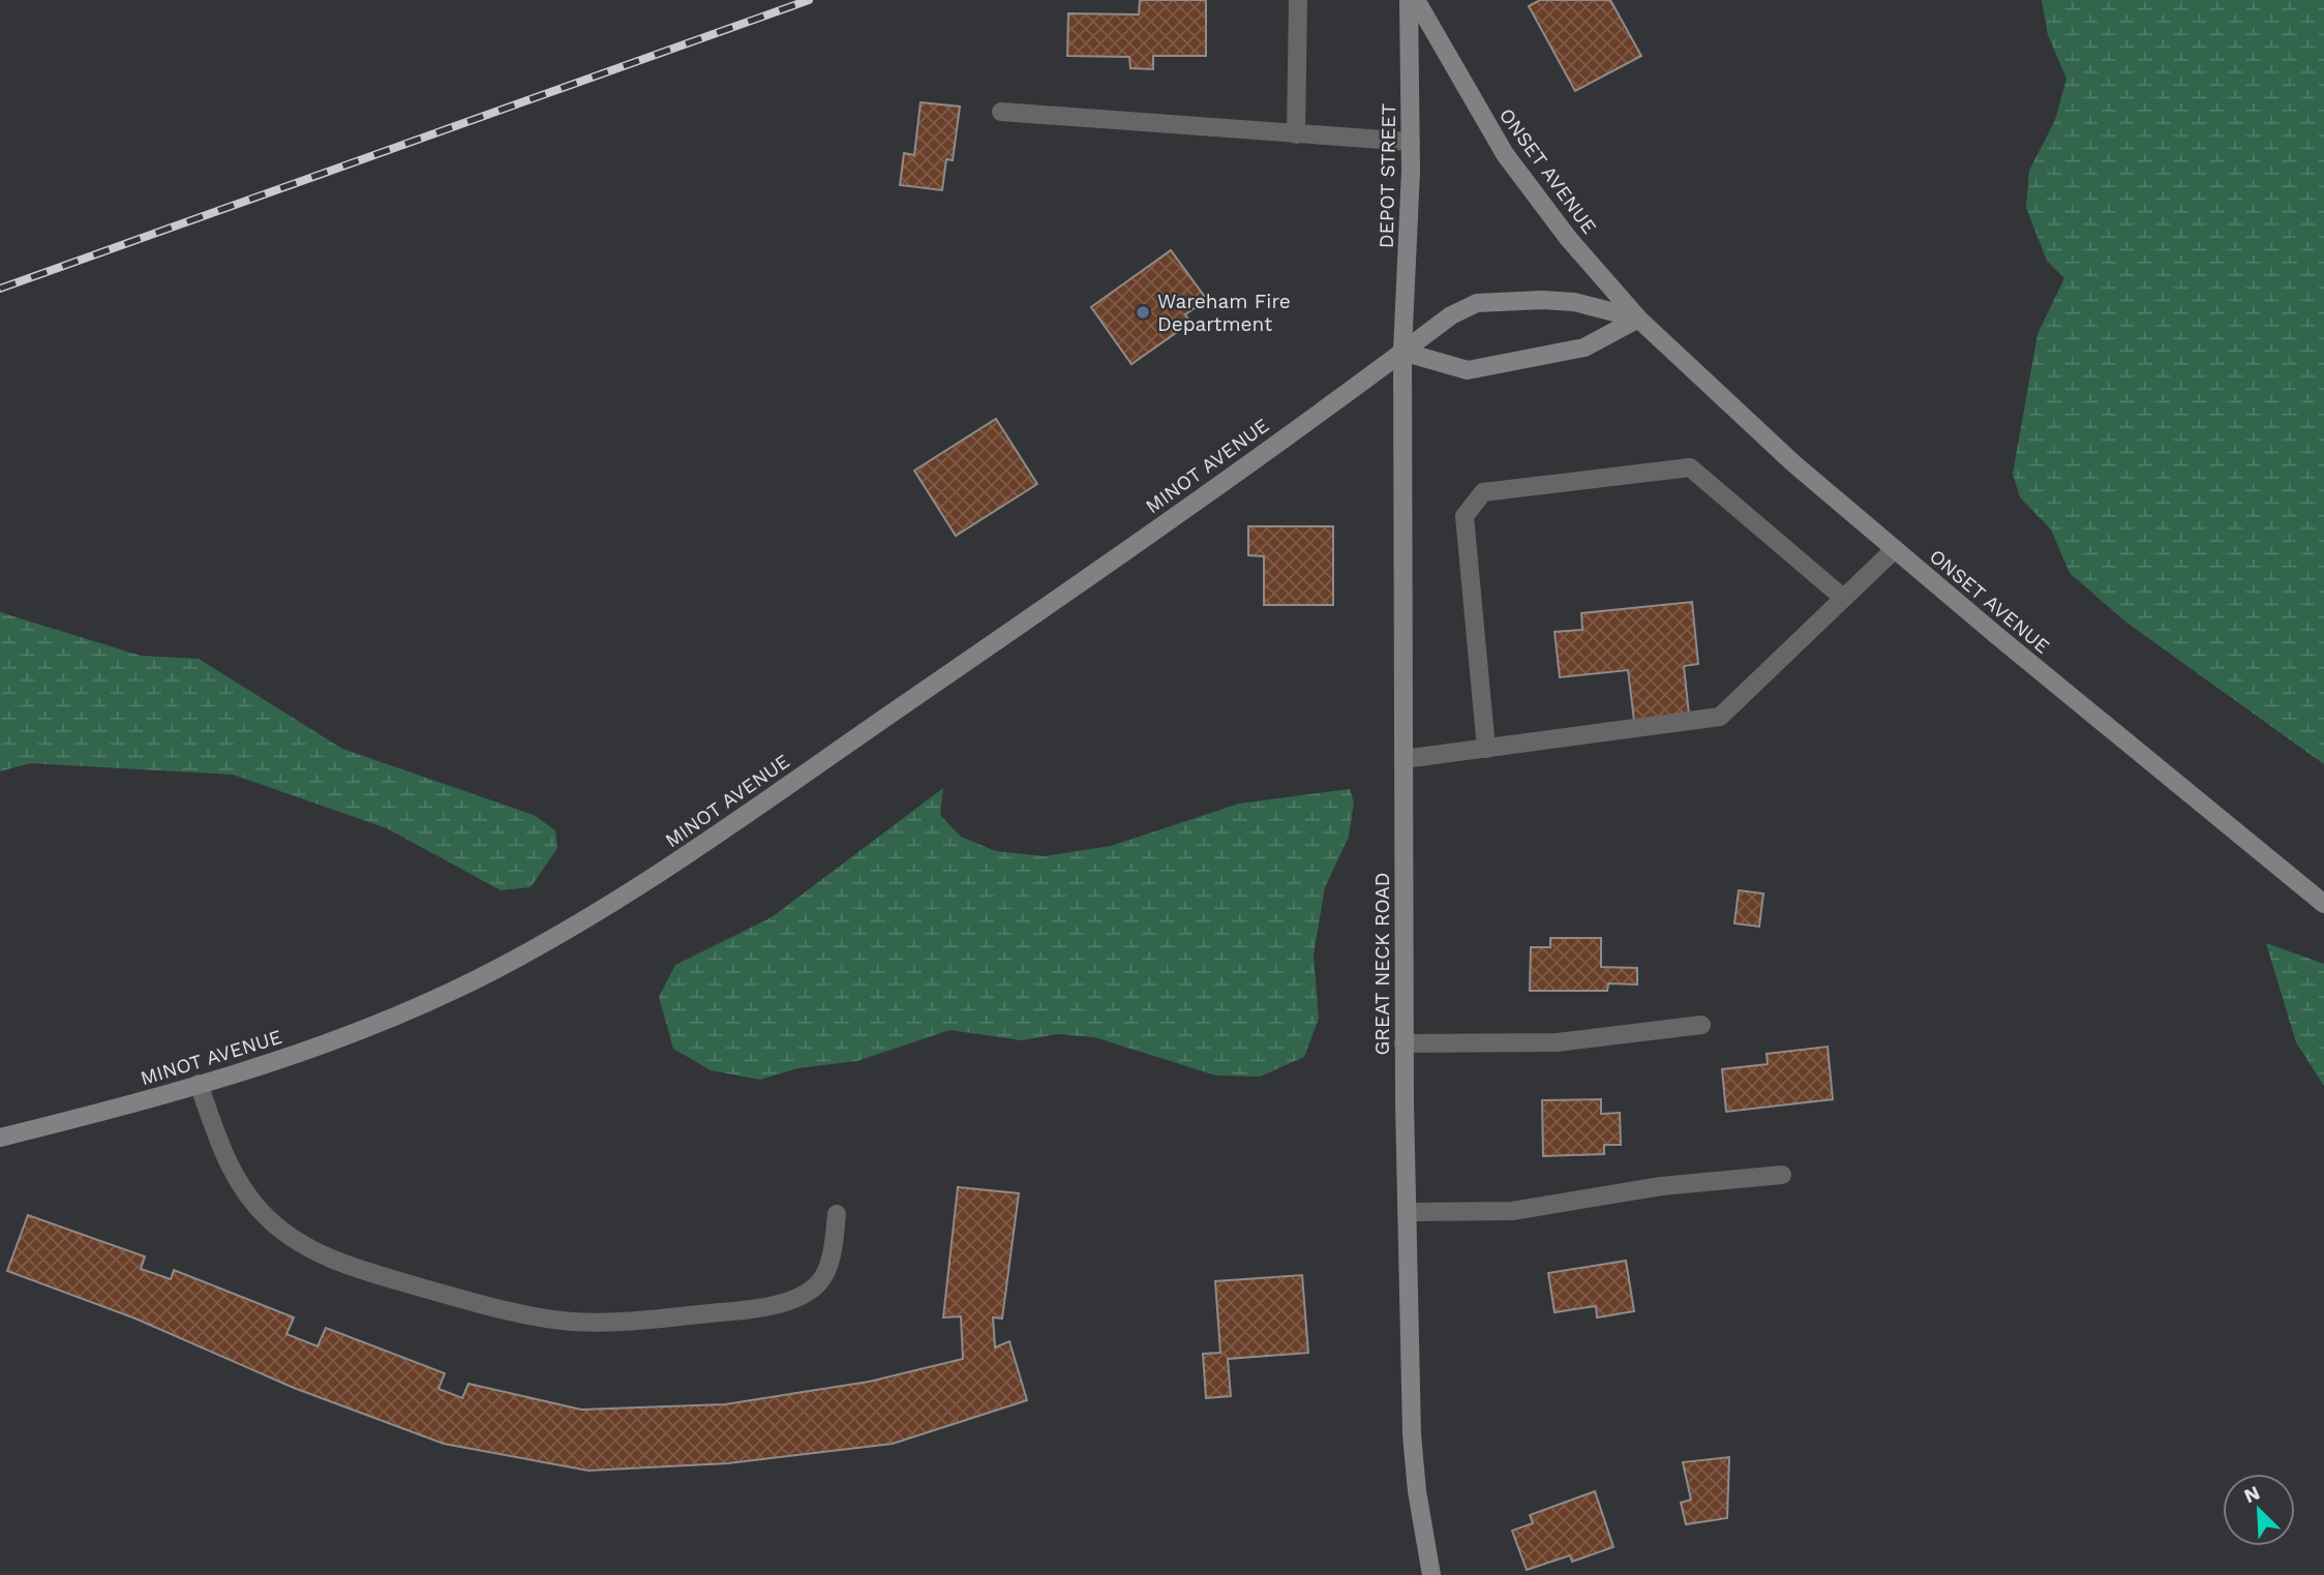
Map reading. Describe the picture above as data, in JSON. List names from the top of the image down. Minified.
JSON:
{"streets":{"main road":["ONSET AVENUE","DEPOT STREET","MINOT AVENUE","GREAT NECK ROAD"]},"crossings":[["ONSET AVENUE","DEPOT STREET"],["ONSET AVENUE","MINOT AVENUE"],["ONSET AVENUE","GREAT NECK ROAD"],["DEPOT STREET","MINOT AVENUE"],["DEPOT STREET","GREAT NECK ROAD"],["MINOT AVENUE","GREAT NECK ROAD"]],"places":["Wareham Fire Department"],"north":"top left"}
